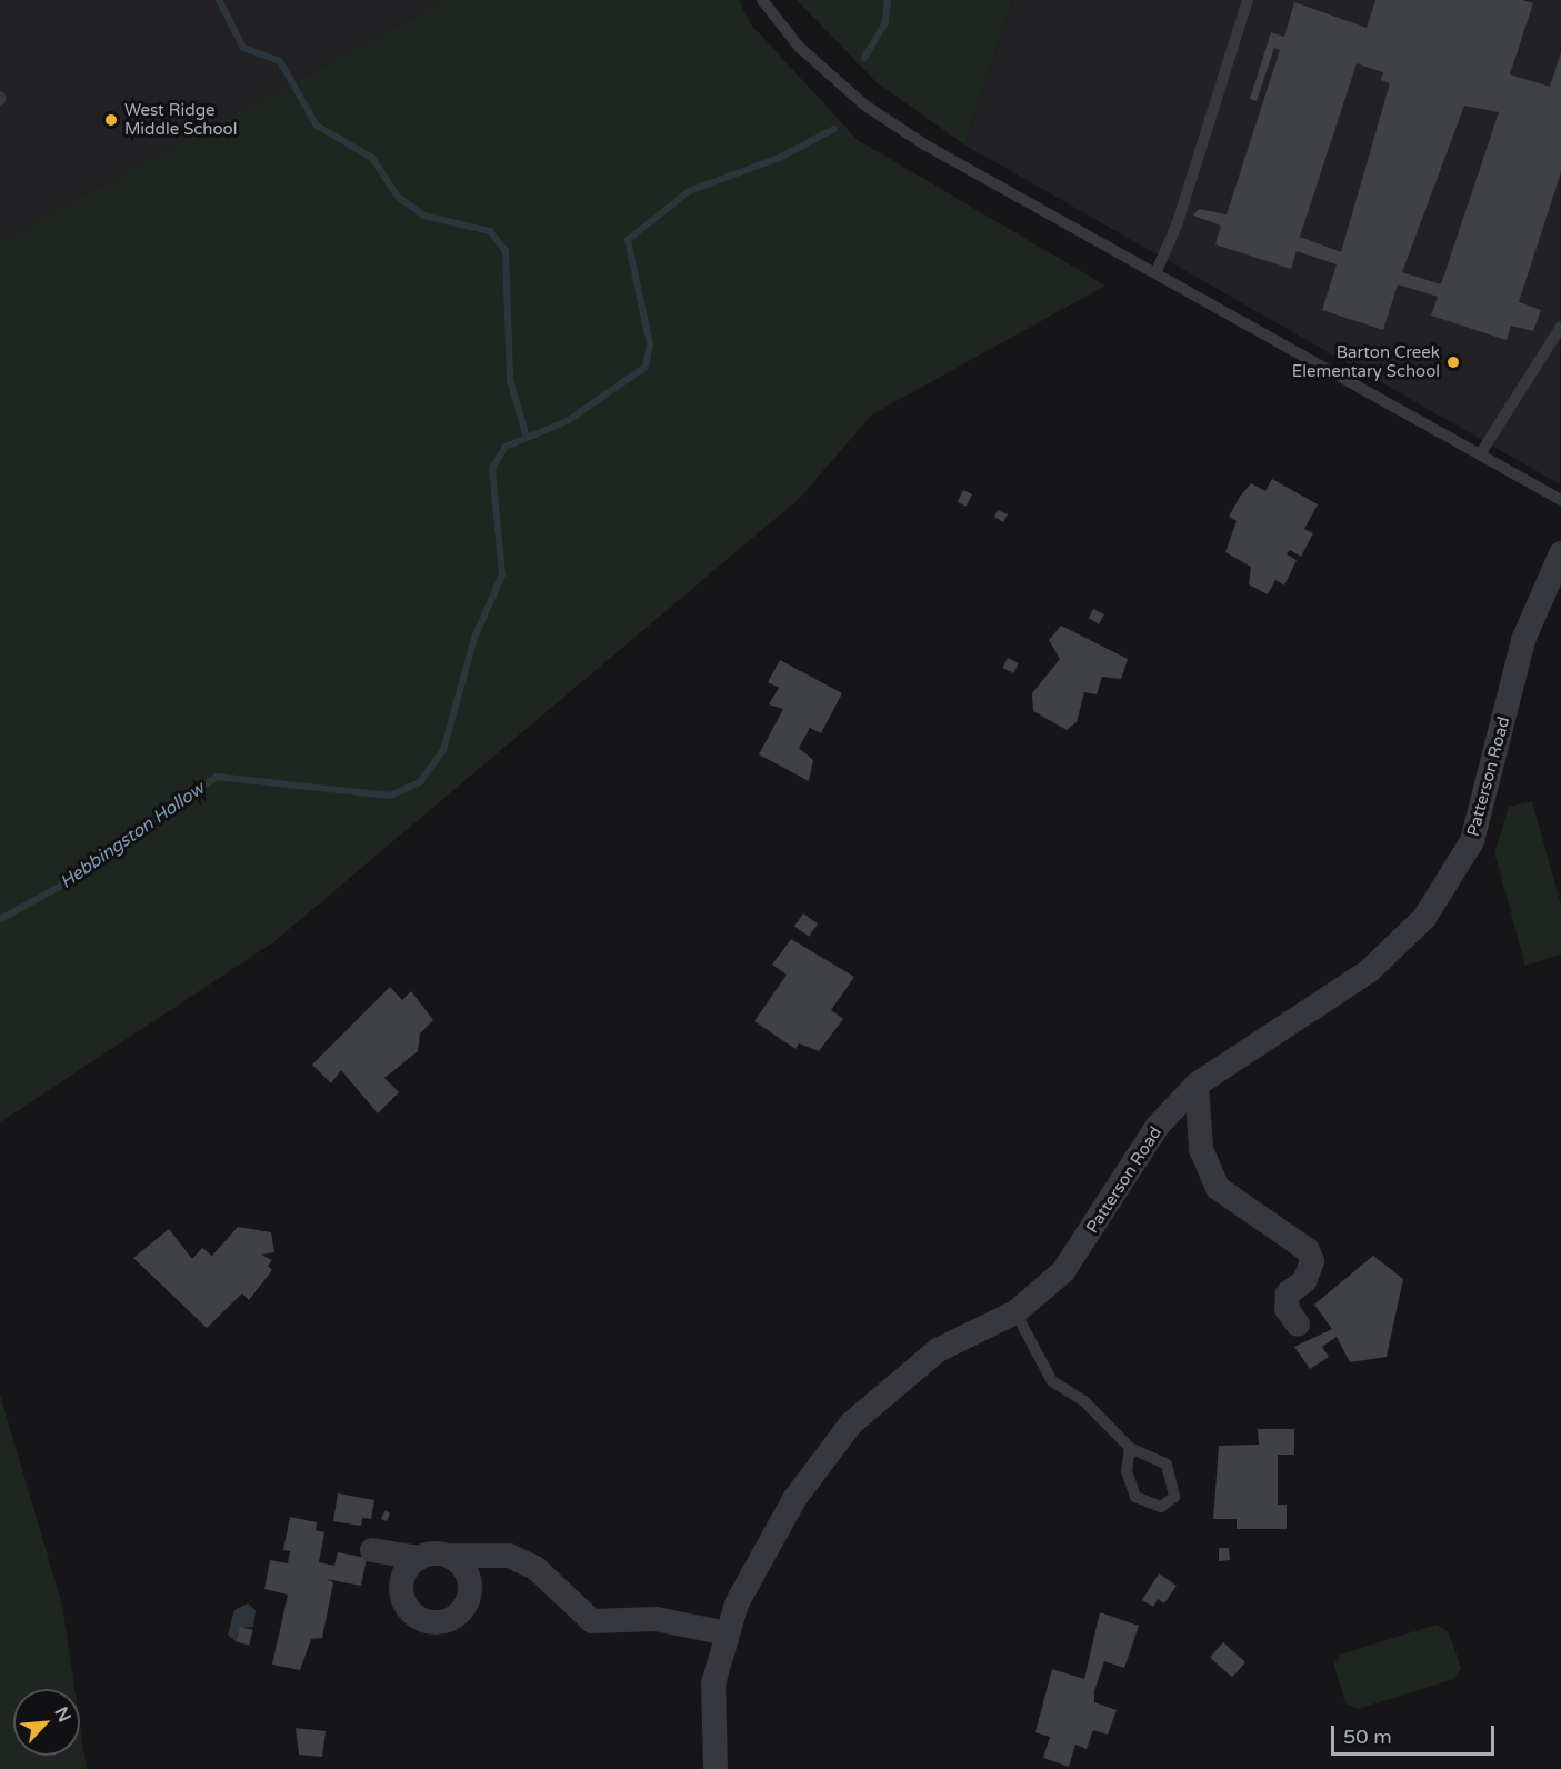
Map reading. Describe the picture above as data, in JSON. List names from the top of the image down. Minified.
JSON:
{"streets":{"street":["Patterson Road"]},"water":["Hebbingston Hollow"],"places":["West Ridge Middle School","Barton Creek Elementary School"],"scale_bar":"50 m","north":"top right"}
